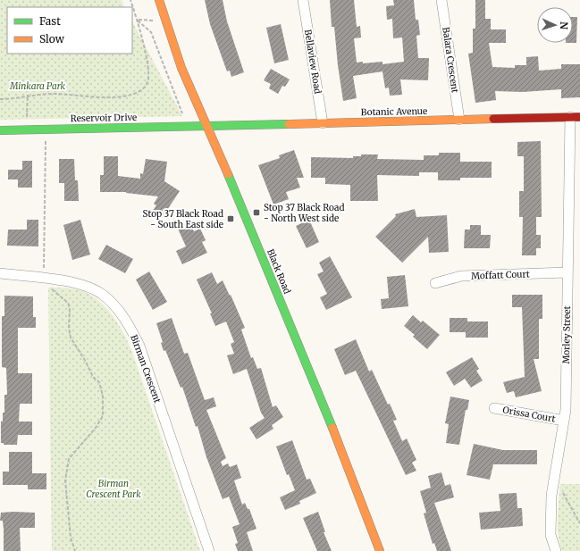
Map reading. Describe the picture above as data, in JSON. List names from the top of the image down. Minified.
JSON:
{"streets":{"main road":["Botanic Avenue","Reservoir Drive","Black Road"],"street":["Balara Crescent","Bellaview Road","Moffatt Court","Morley Street","Birman Crescent","Orissa Court"]},"crossings":[["Balara Crescent","Botanic Avenue"],["Bellaview Road","Botanic Avenue"],["Botanic Avenue","Reservoir Drive"],["Botanic Avenue","Black Road"],["Botanic Avenue","Morley Street"],["Reservoir Drive","Black Road"],["Moffatt Court","Morley Street"],["Morley Street","Orissa Court"]],"parks":["Minkara Park","Birman Crescent Park"],"places":{"transit":["Stop 37 Black Road - North West side","Stop 37 Black Road - South East side"]},"legend":["Fast","Slow"],"north":"right"}
